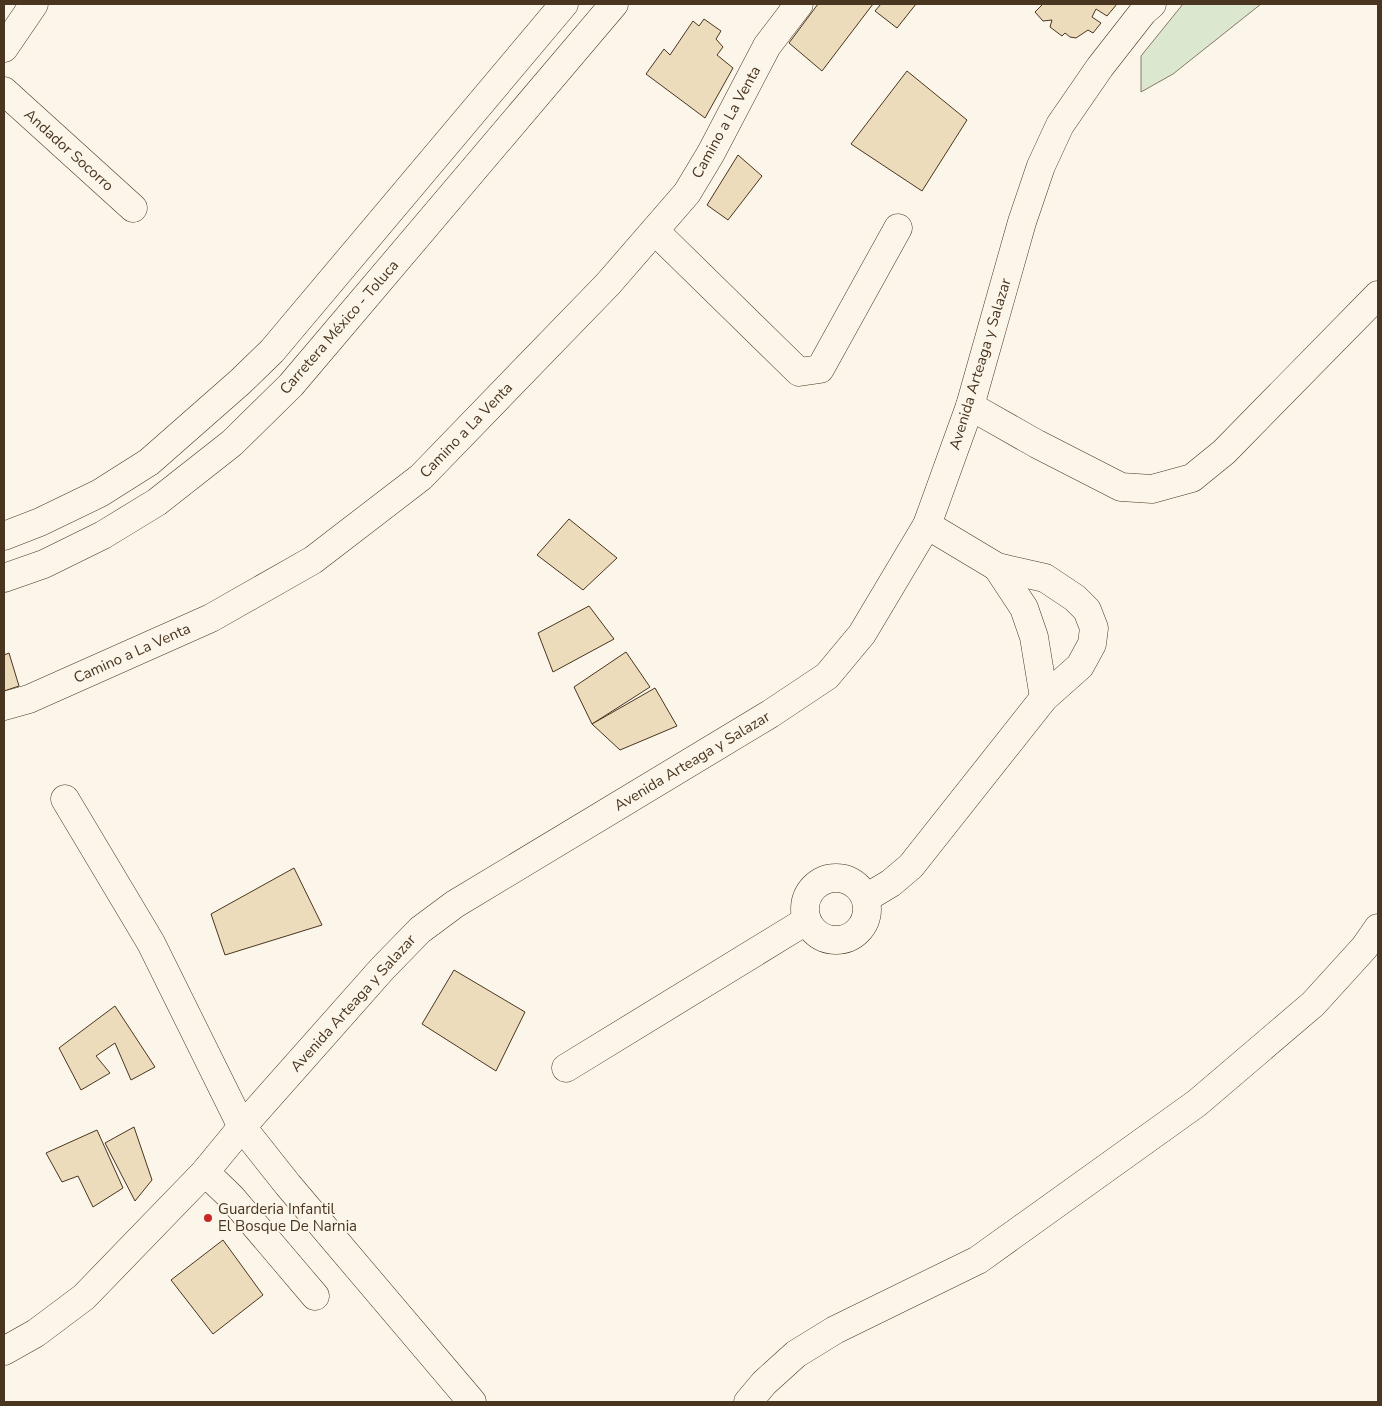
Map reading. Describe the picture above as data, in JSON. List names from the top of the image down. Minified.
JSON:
{"streets":{"street":["Camino a La Venta","Andador Socorro","Carretera México - Toluca","Avenida Arteaga y Salazar"]},"places":["Guarderia Infantil El Bosque De Narnia"]}
